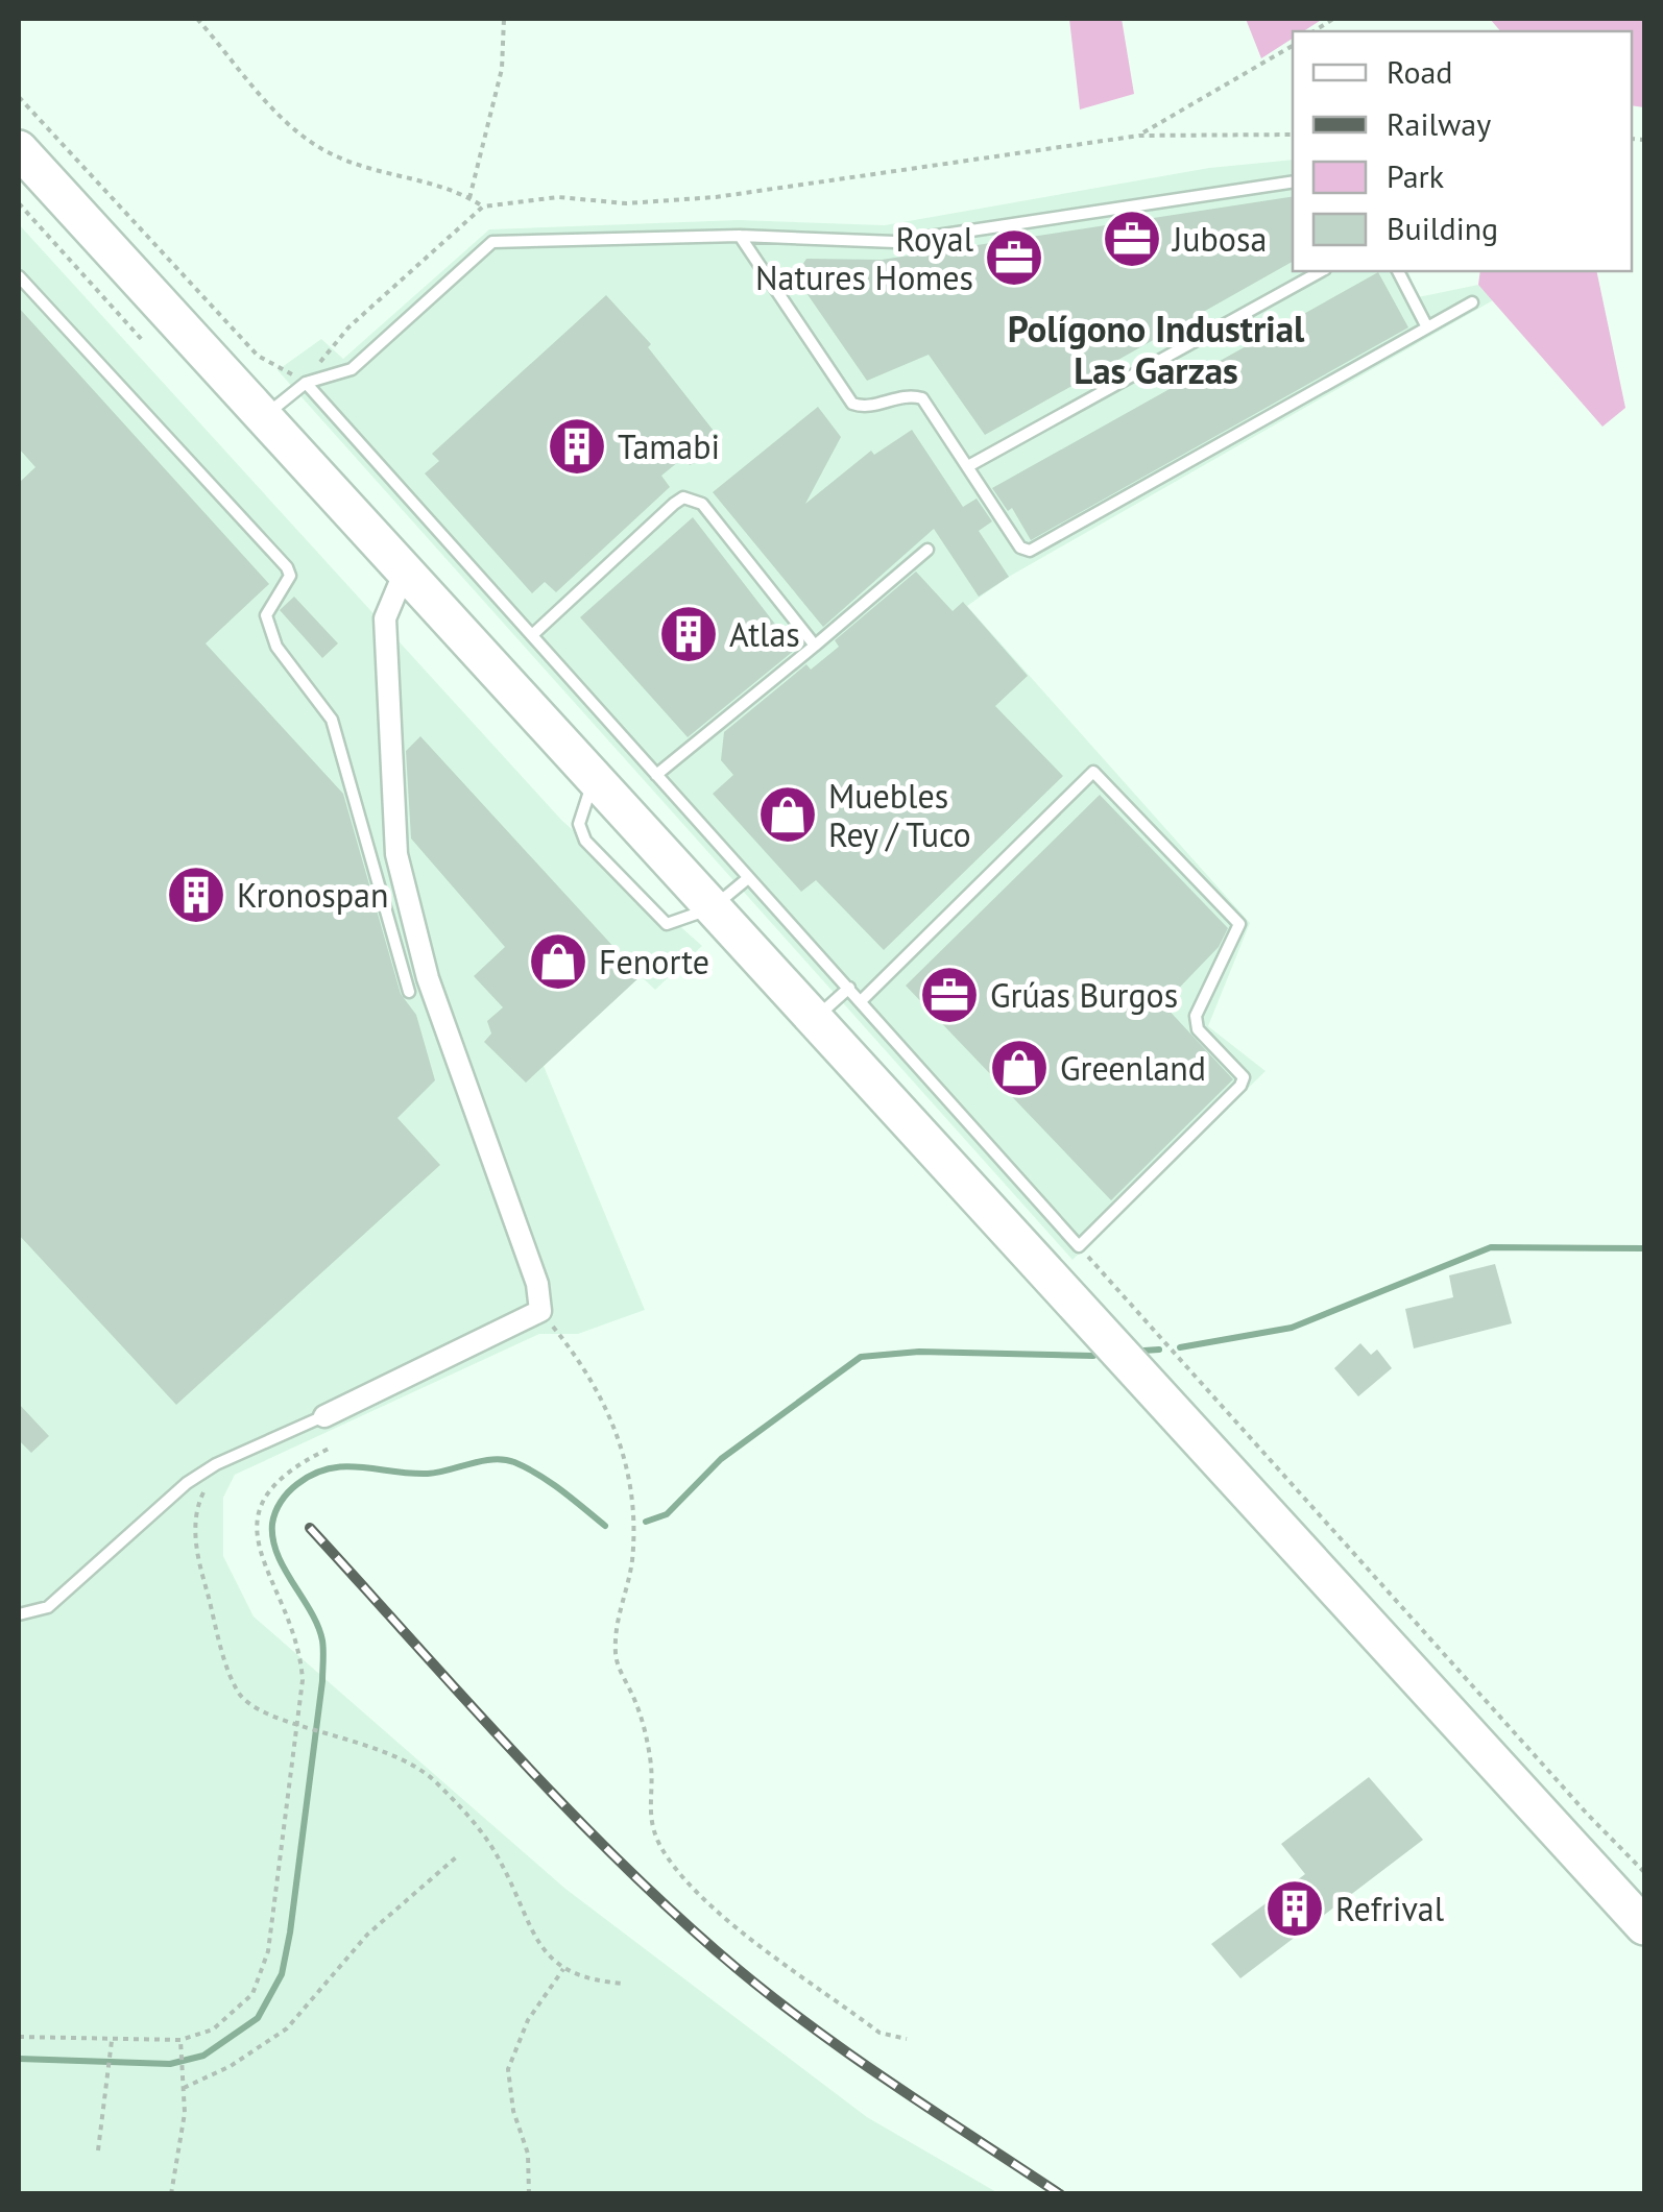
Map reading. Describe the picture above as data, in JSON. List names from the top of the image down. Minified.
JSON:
{"districts":["Polígono Industrial Las Garzas"],"places":{"office":["Jubosa","Royal Natures Homes","Grúas Burgos"],"building":["Tamabi","Atlas","Kronospan","Refrival"],"shop":["Muebles Rey / Tuco","Fenorte","Greenland"]},"legend":["Road","Railway","Park","Building"]}
